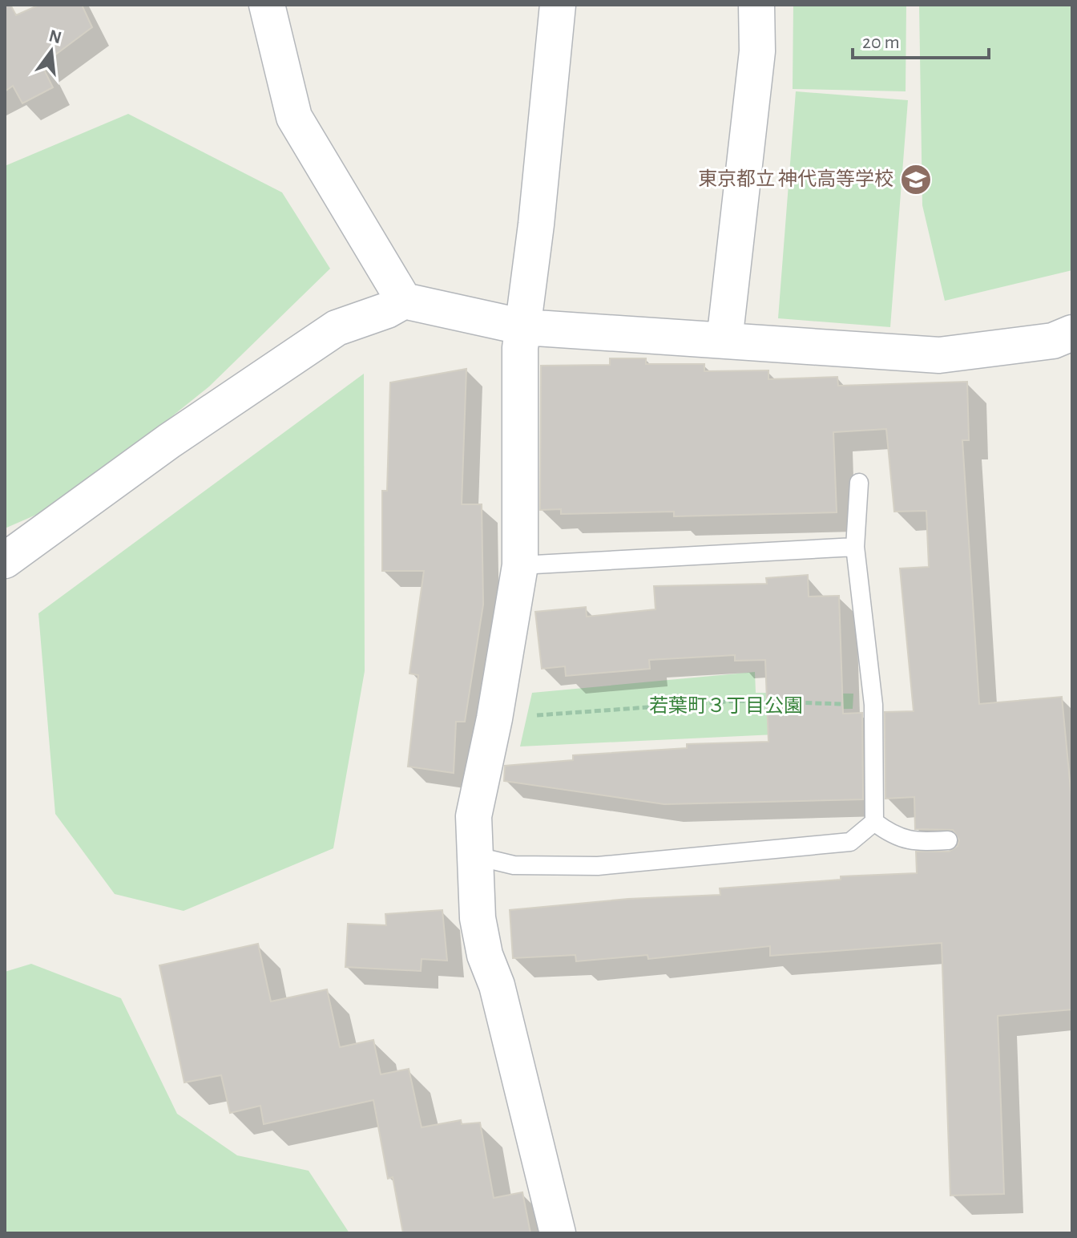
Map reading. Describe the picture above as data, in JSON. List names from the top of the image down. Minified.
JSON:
{"parks":["若葉町３丁目公園"],"places":{"school or university":["東京都立 神代高等学校"]},"scale_bar":"20 m","north":"top"}
